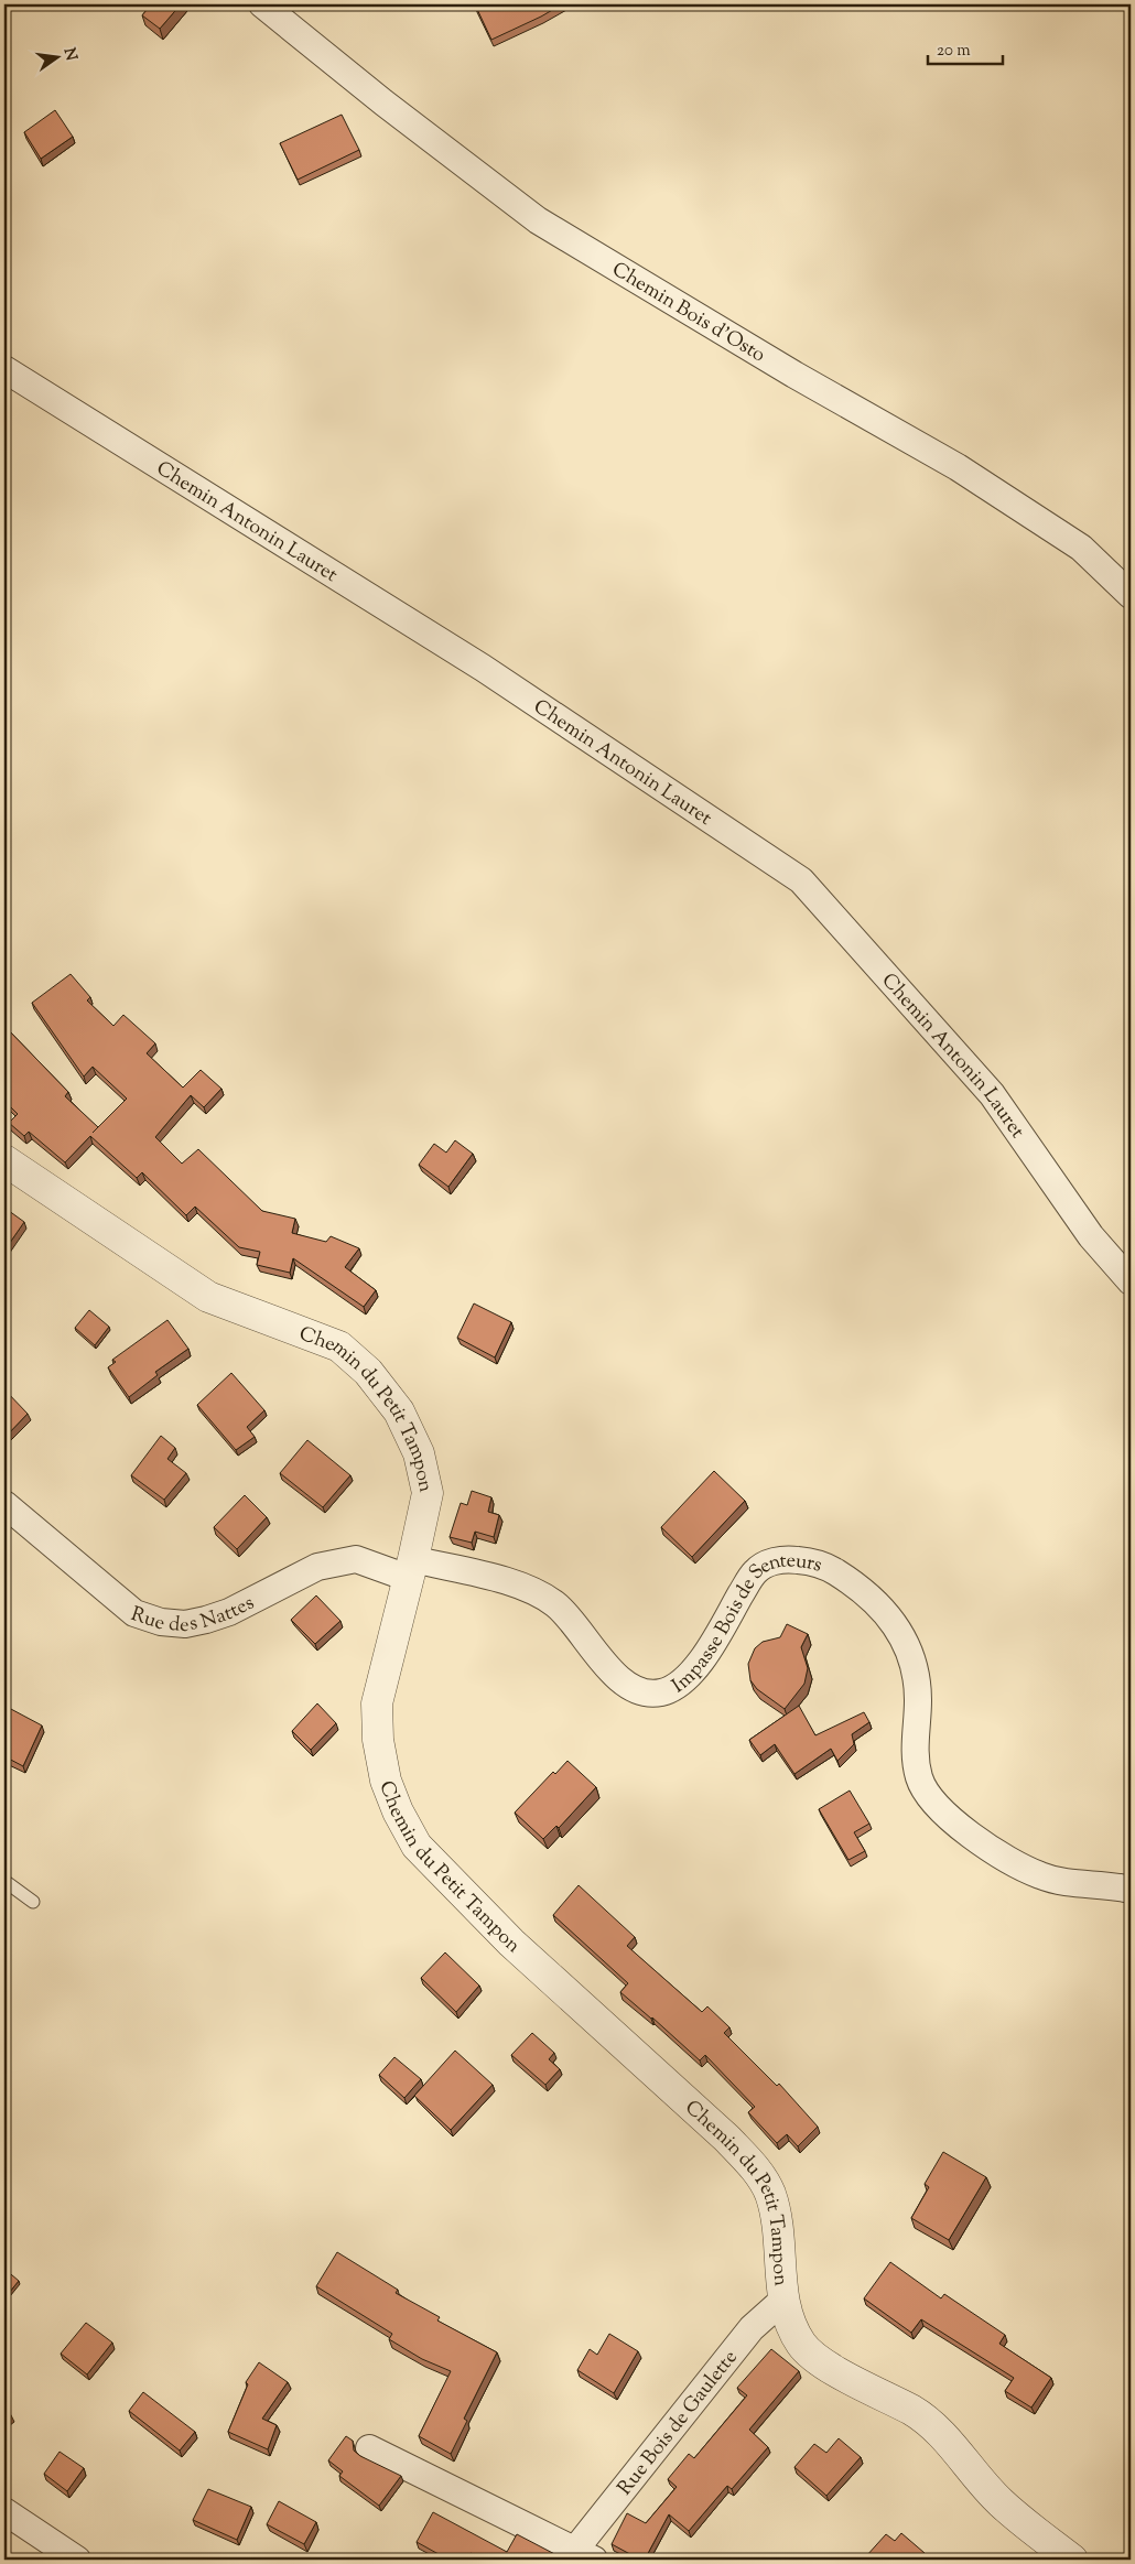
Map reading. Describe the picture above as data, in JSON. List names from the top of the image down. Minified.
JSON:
{"streets":{"street":["Chemin Bois d'Osto","Chemin Antonin Lauret","Chemin du Petit Tampon","Rue des Nattes","Impasse Bois de Senteurs","Rue Bois de Gaulette"]},"crossings":[["Chemin du Petit Tampon","Rue des Nattes"],["Chemin du Petit Tampon","Impasse Bois de Senteurs"],["Chemin du Petit Tampon","Rue Bois de Gaulette"],["Rue des Nattes","Impasse Bois de Senteurs"]],"scale_bar":"20 m","north":"right"}
